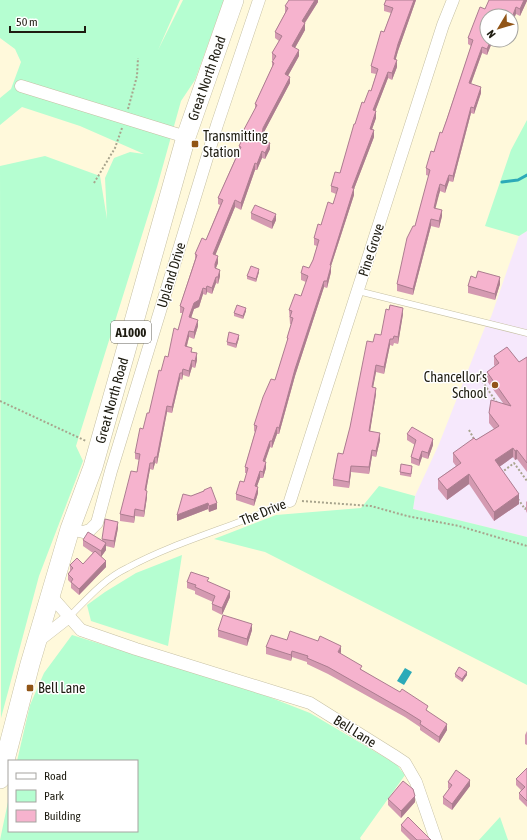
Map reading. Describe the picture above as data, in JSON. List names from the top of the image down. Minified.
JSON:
{"streets":{"main road":["Great North Road","A1000"],"street":["Pine Grove","Upland Drive","Bell Lane"],"lane":["The Drive"]},"crossings":[["Great North Road","Upland Drive"],["Great North Road","Bell Lane"],["Pine Grove","The Drive"],["The Drive","Bell Lane"]],"places":{"transit":["Transmitting Station","Bell Lane"],"other":["Chancellor's School"]},"legend":["Road","Park","Building"],"scale_bar":"50 m","north":"bottom left"}
